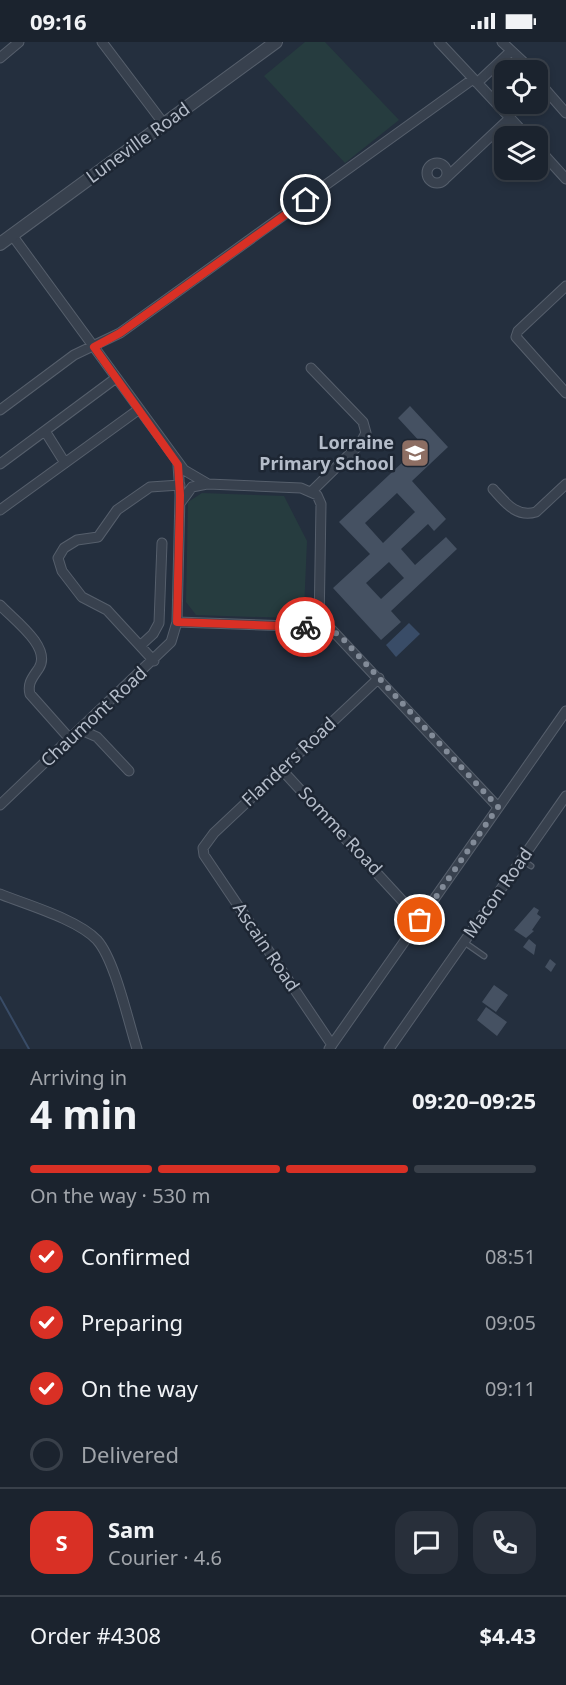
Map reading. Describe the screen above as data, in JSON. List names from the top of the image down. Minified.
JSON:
{"streets":{"street":["Luneville Road","Chaumont Road","Flanders Road","Somme Road","Macon Road","Ascain Road"]},"crossings":[["Flanders Road","Somme Road"],["Flanders Road","Ascain Road"]],"places":{"school or university":["Lorraine Primary School"]},"page":{"status":"09:16","heading":["4 min","Arriving in","09:20–09:25"],"panel":["Sam","Courier · 4.6","Order #4308","$4.43"],"bar":"On the way · 530 m","list":[["Confirmed","08:51"],["Preparing","09:05"],["On the way","09:11"],"Delivered"],"round":"S"}}
